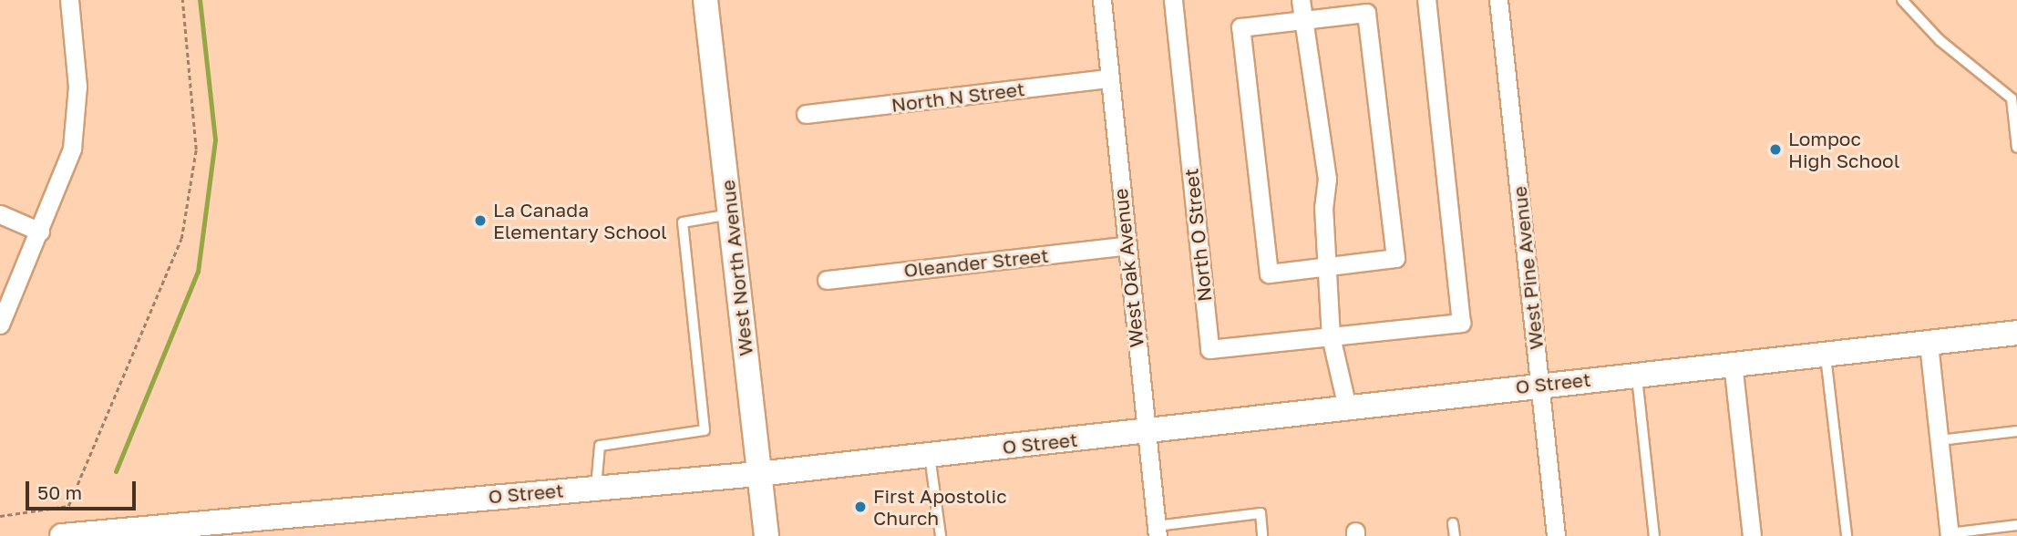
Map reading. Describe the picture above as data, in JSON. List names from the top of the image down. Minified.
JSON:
{"streets":{"street":["North N Street","North O Street","Oleander Street","West North Avenue","West Oak Avenue","West Pine Avenue","O Street"]},"crossings":[["North N Street","West Oak Avenue"],["Oleander Street","West Oak Avenue"],["West North Avenue","O Street"],["West Oak Avenue","O Street"],["West Pine Avenue","O Street"]],"places":["Lompoc High School","La Canada Elementary School","First Apostolic Church"],"scale_bar":"50 m"}
